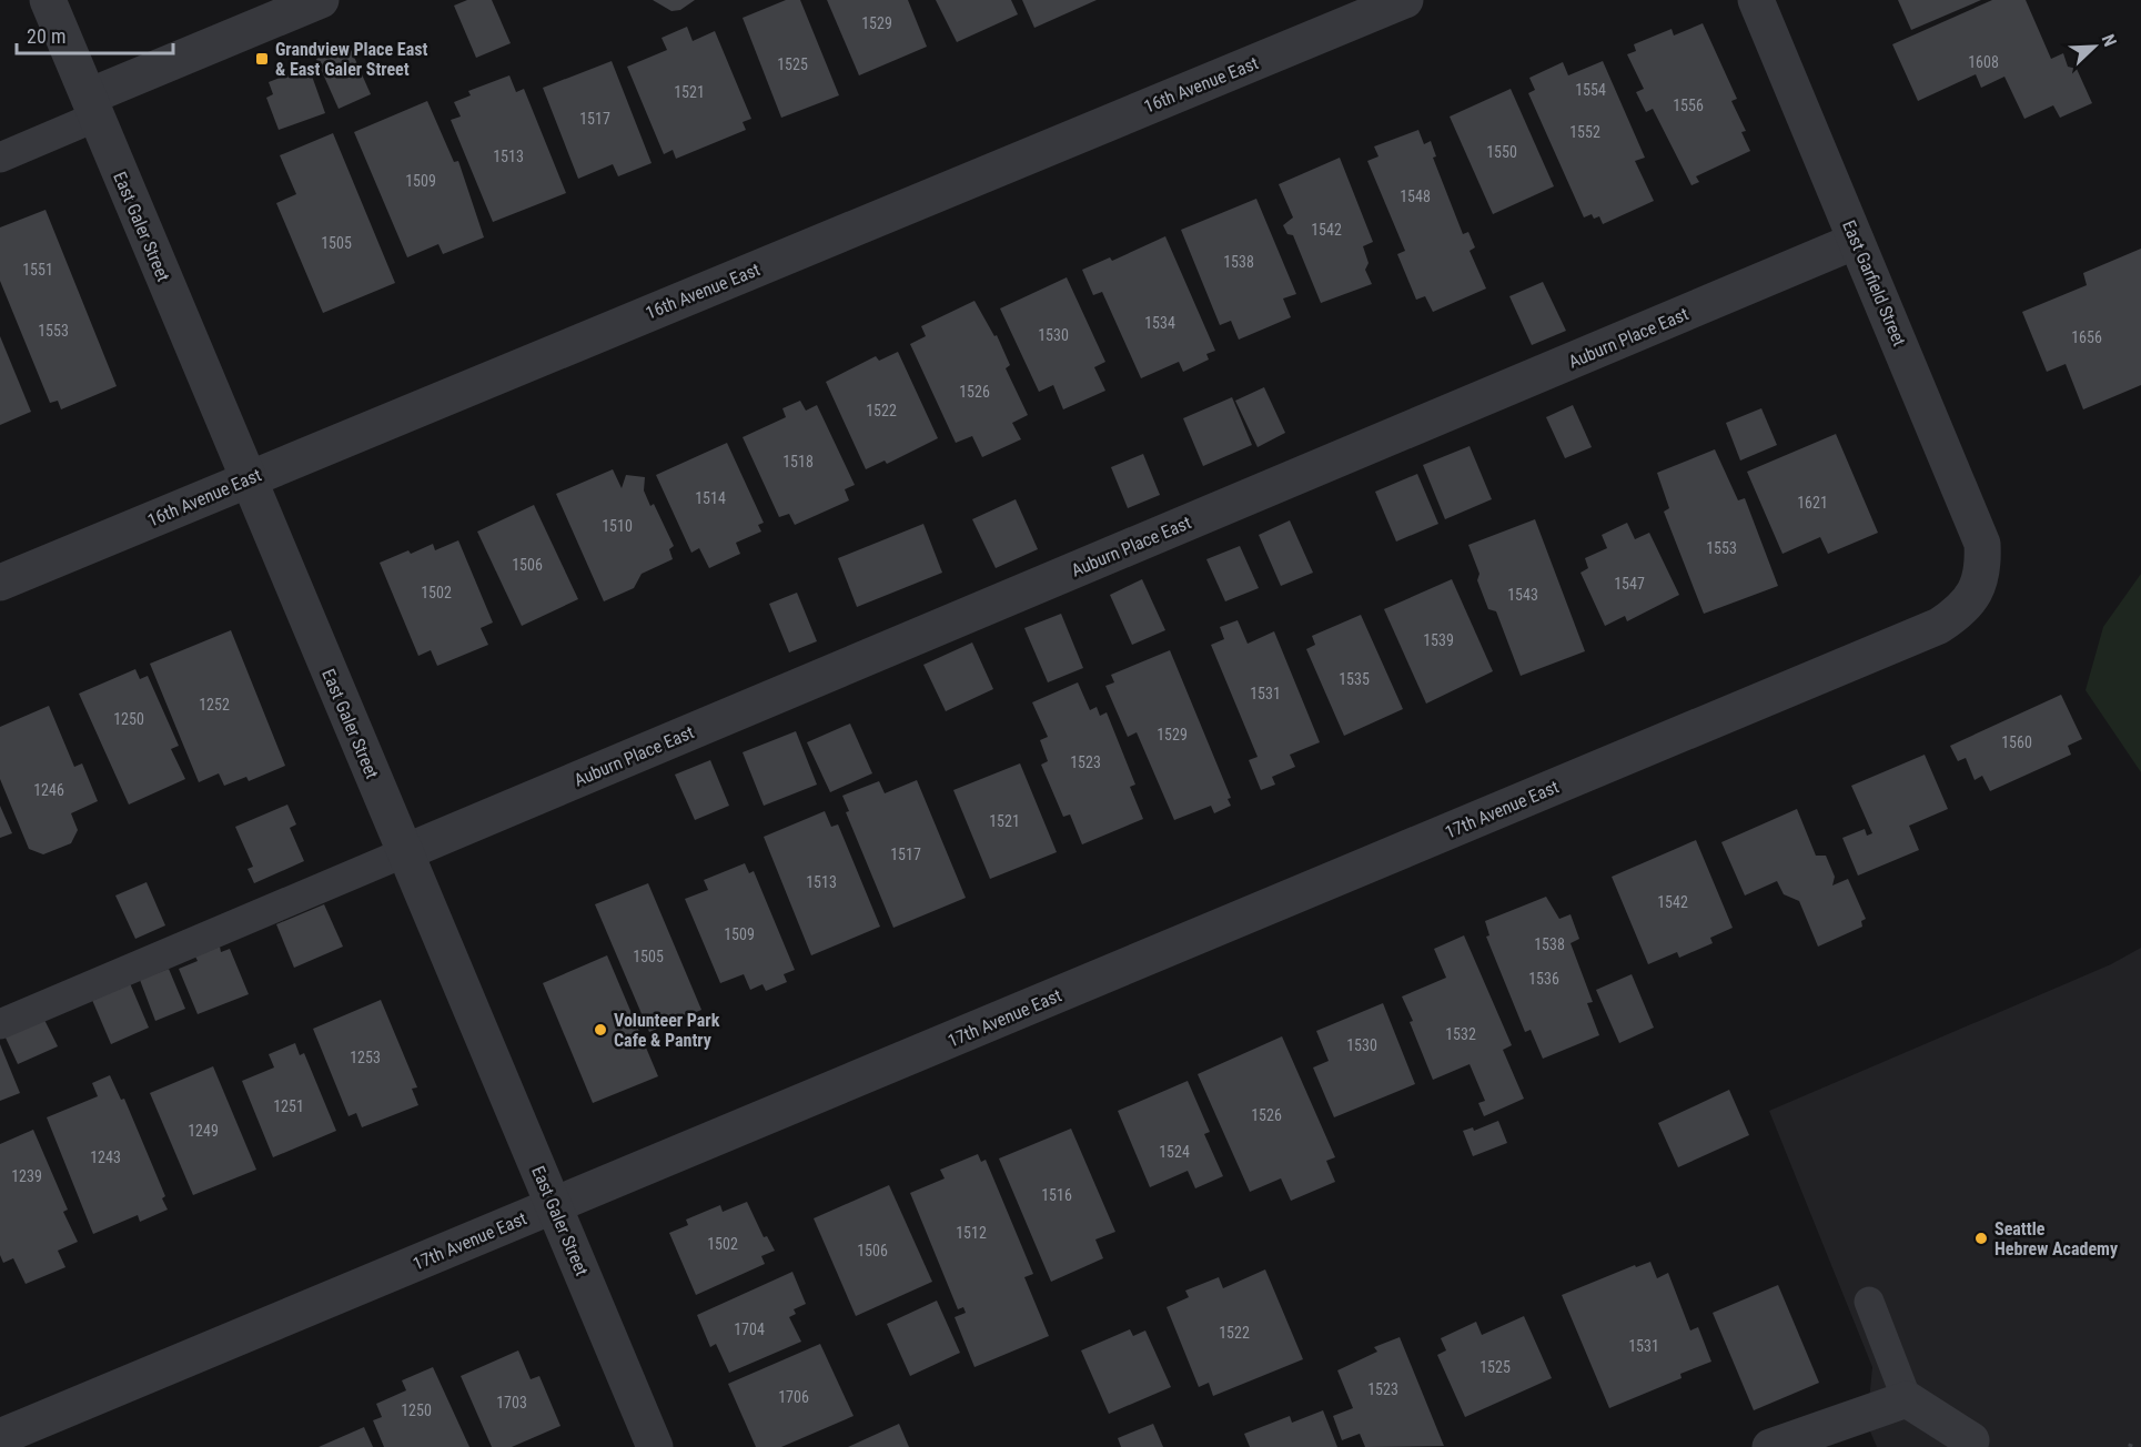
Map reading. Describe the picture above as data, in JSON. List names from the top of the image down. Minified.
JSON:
{"streets":{"street":["16th Avenue East","East Galer Street","East Garfield Street","Auburn Place East","17th Avenue East"]},"crossings":[["16th Avenue East","East Galer Street"],["East Galer Street","Auburn Place East"],["East Galer Street","17th Avenue East"],["East Garfield Street","Auburn Place East"],["East Garfield Street","17th Avenue East"]],"places":{"transit":["Grandview Place East & East Galer Street"],"other":["Volunteer Park Cafe & Pantry","Seattle Hebrew Academy"]},"house_numbers":["1529","1608","1525","1554","1521","1556","1517","1552","1550","1513","1509","1548","1542","1505","1538","1551","1534","1553","1530","1656","1526","1522","1518","1514","1621","1510","1553","1506","1547","1502","1543","1539","1535","1531","1252","1250","1529","1560","1523","1246","1521","1517","1513","1542","1509","1538","1505","1536","1532","1530","1253","1251","1526","1249","1524","1243","1239","1516","1512","1502","1506","1704","1522","1531","1525","1523","1706","1703","1250"],"scale_bar":"20 m","north":"top right"}
